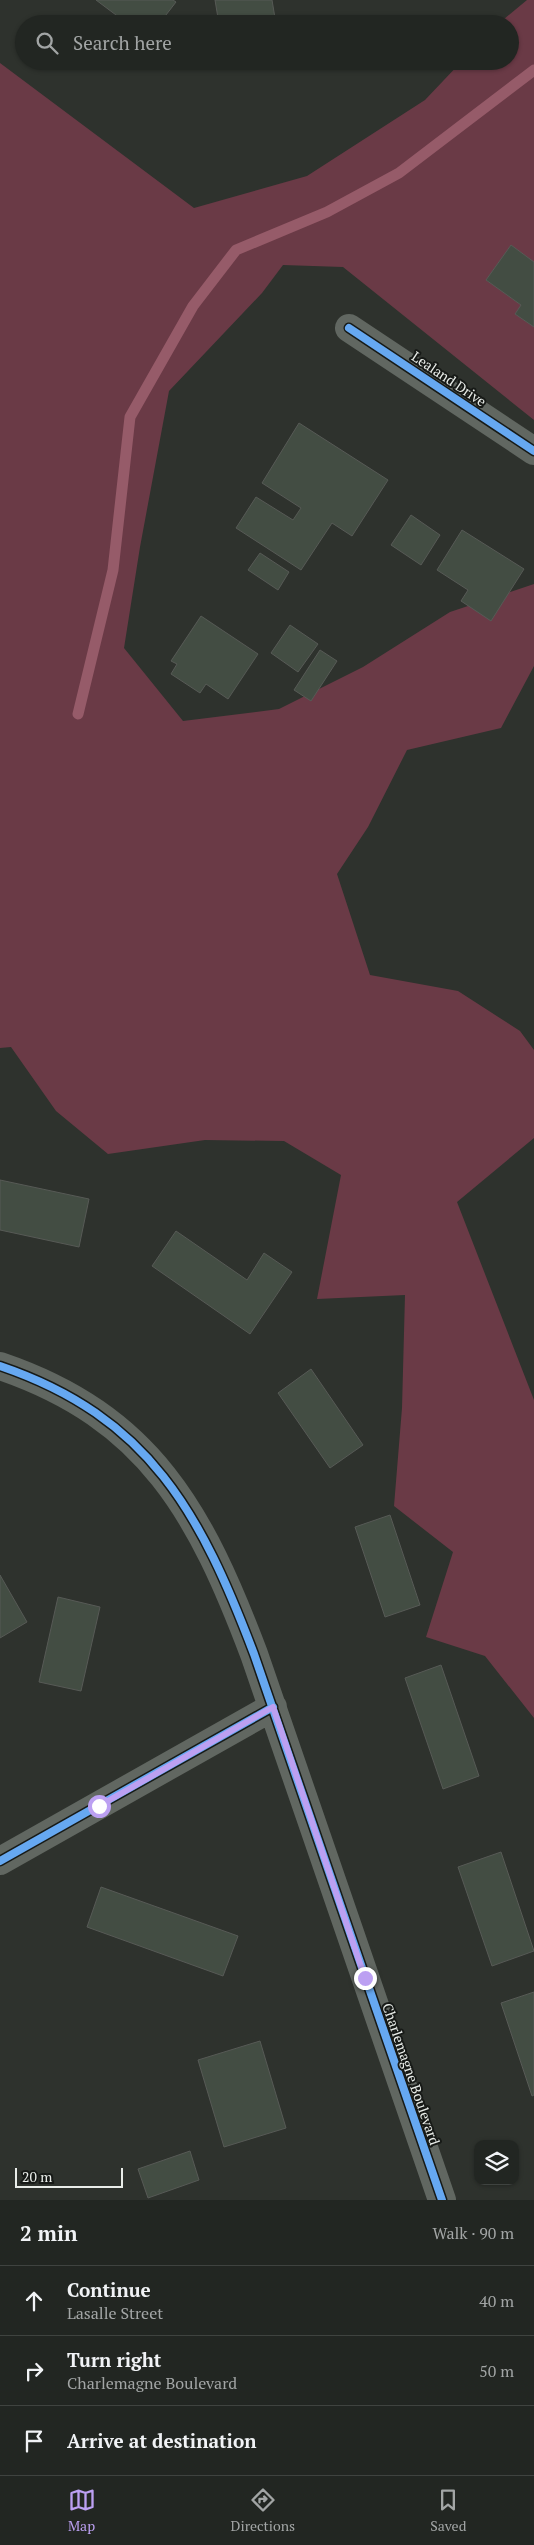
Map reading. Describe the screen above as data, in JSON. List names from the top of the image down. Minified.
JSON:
{"streets":{"street":["Lealand Drive","Charlemagne Boulevard"]},"scale_bar":"20 m","page":{"search":"Search here","scale":"20 m","heading":["2 min","Walk · 90 m"],"list":[["Continue","Lasalle Street","40 m"],["Turn right","Charlemagne Boulevard","50 m"],"Arrive at destination"],"nav":["Map","Directions","Saved"]}}
